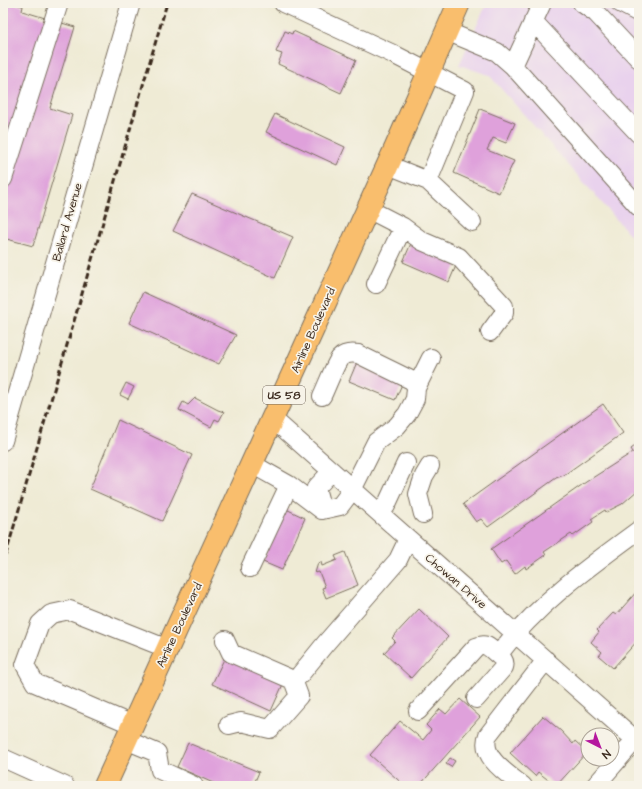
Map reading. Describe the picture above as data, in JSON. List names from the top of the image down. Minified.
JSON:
{"streets":{"main road":["Airline Boulevard","US 58"],"street":["Ballard Avenue","Chowan Drive"]},"crossings":[["Airline Boulevard","Chowan Drive"]],"north":"bottom right"}
